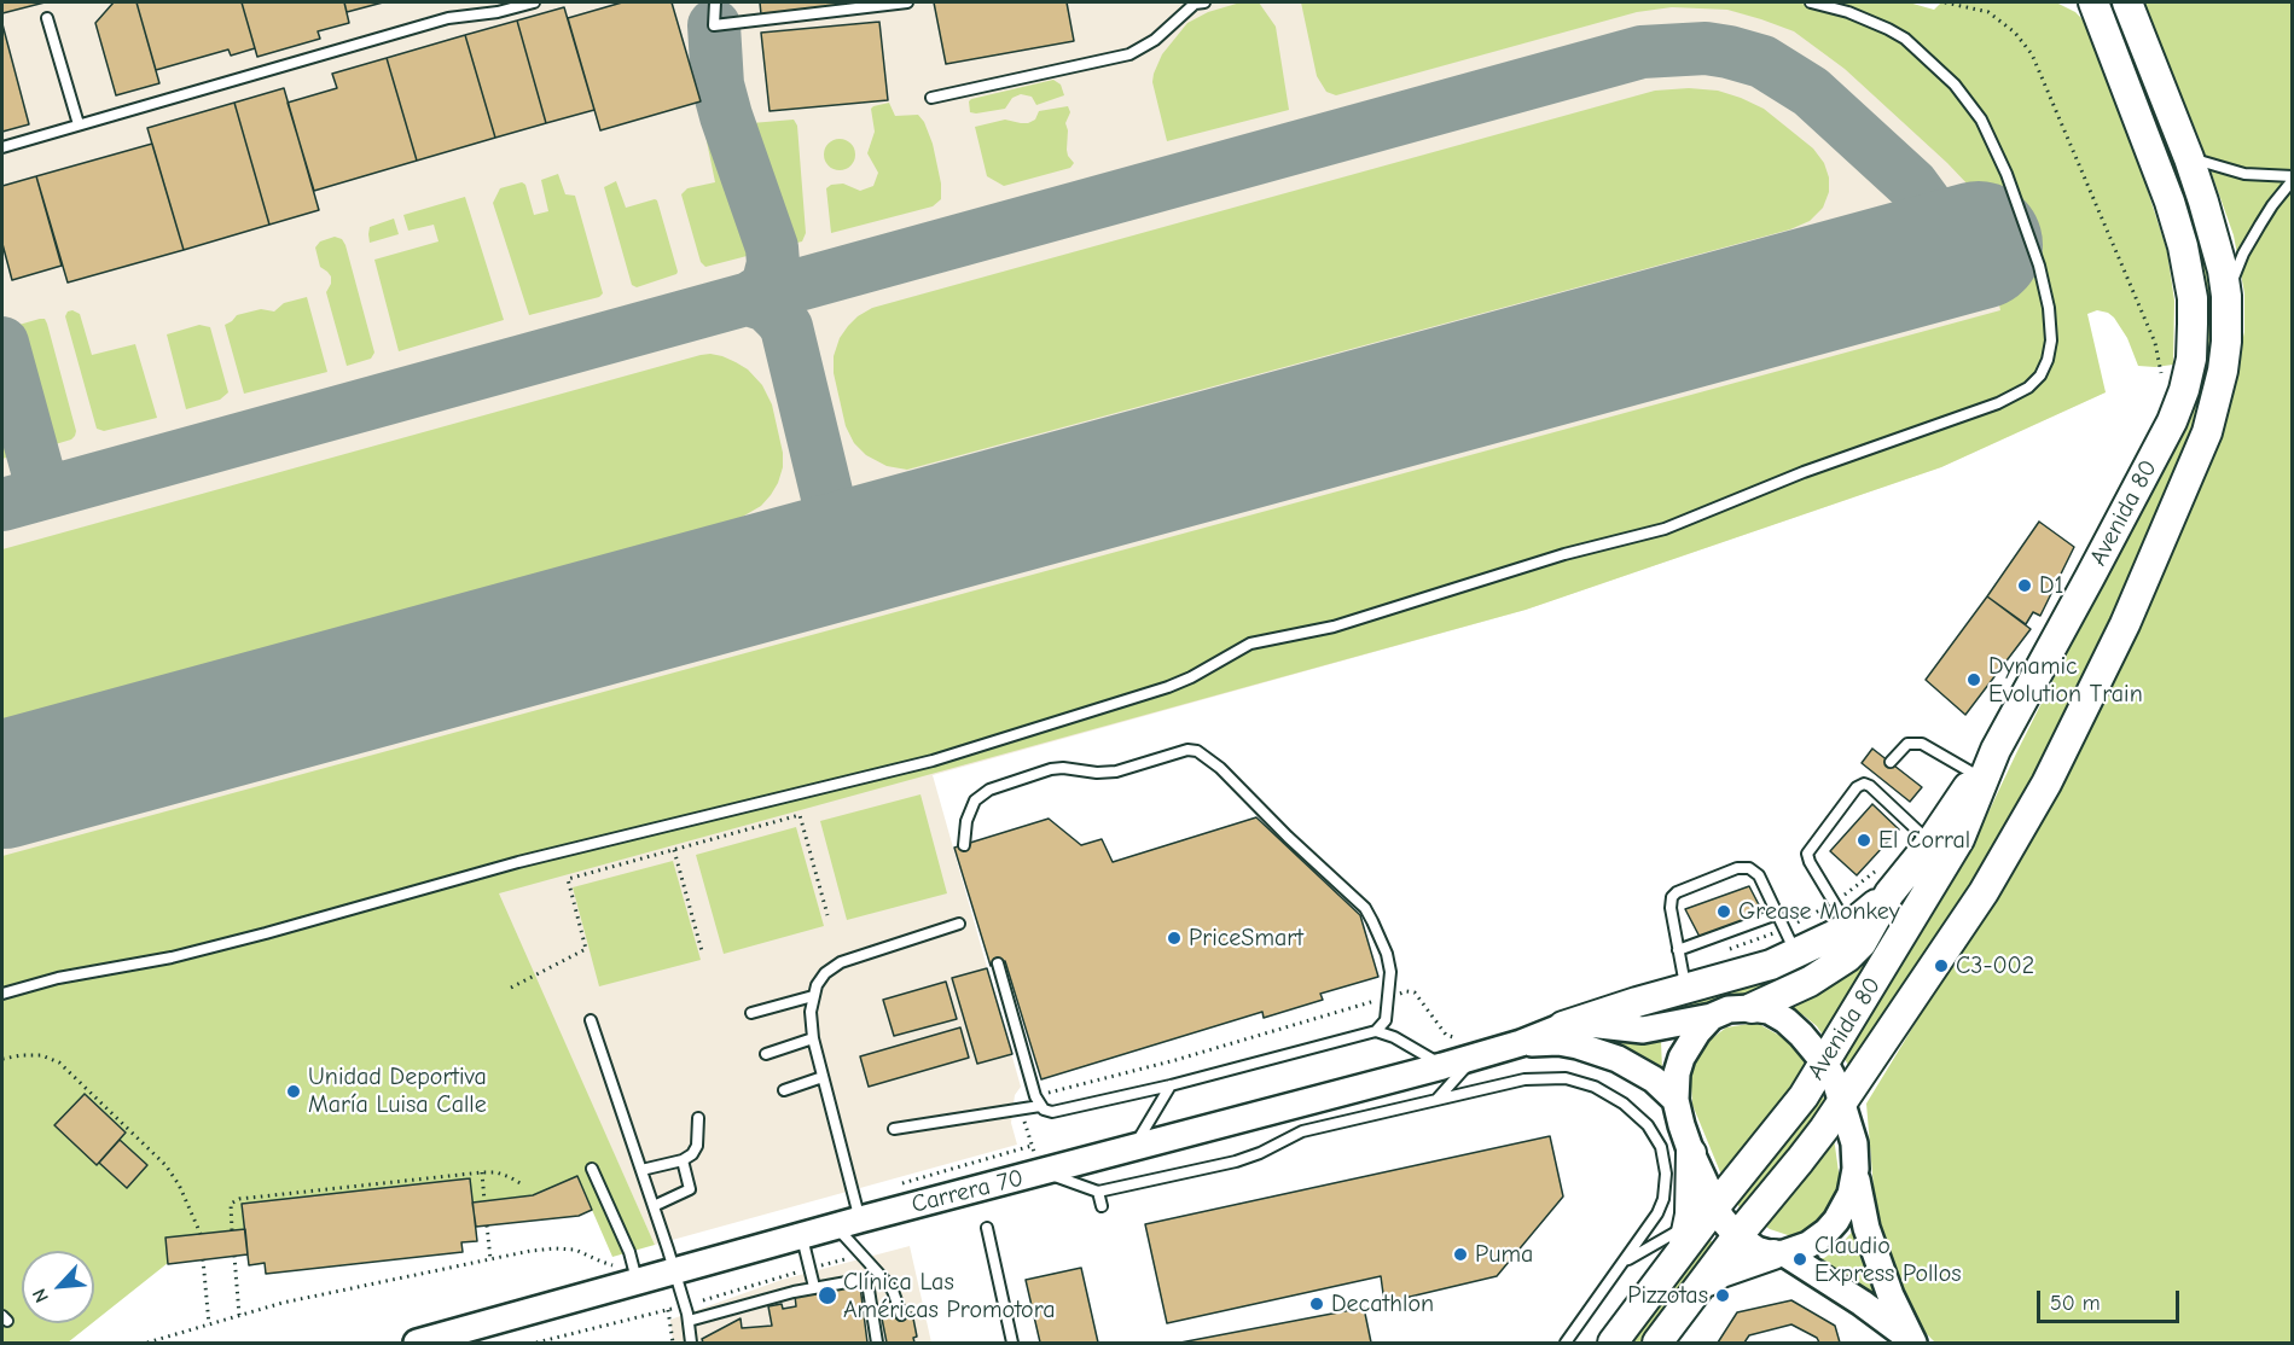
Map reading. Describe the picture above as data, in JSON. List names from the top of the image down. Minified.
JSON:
{"streets":{"main road":["Avenida 80","Carrera 70"]},"places":["D1","Dynamic Evolution Train","El Corral","Grease Monkey","PriceSmart","C3-002","Unidad Deportiva María Luisa Calle","Puma","Claudio Express Pollos","Clínica Las Américas Promotora","Pizzotas","Decathlon"],"scale_bar":"50 m","north":"bottom left"}
